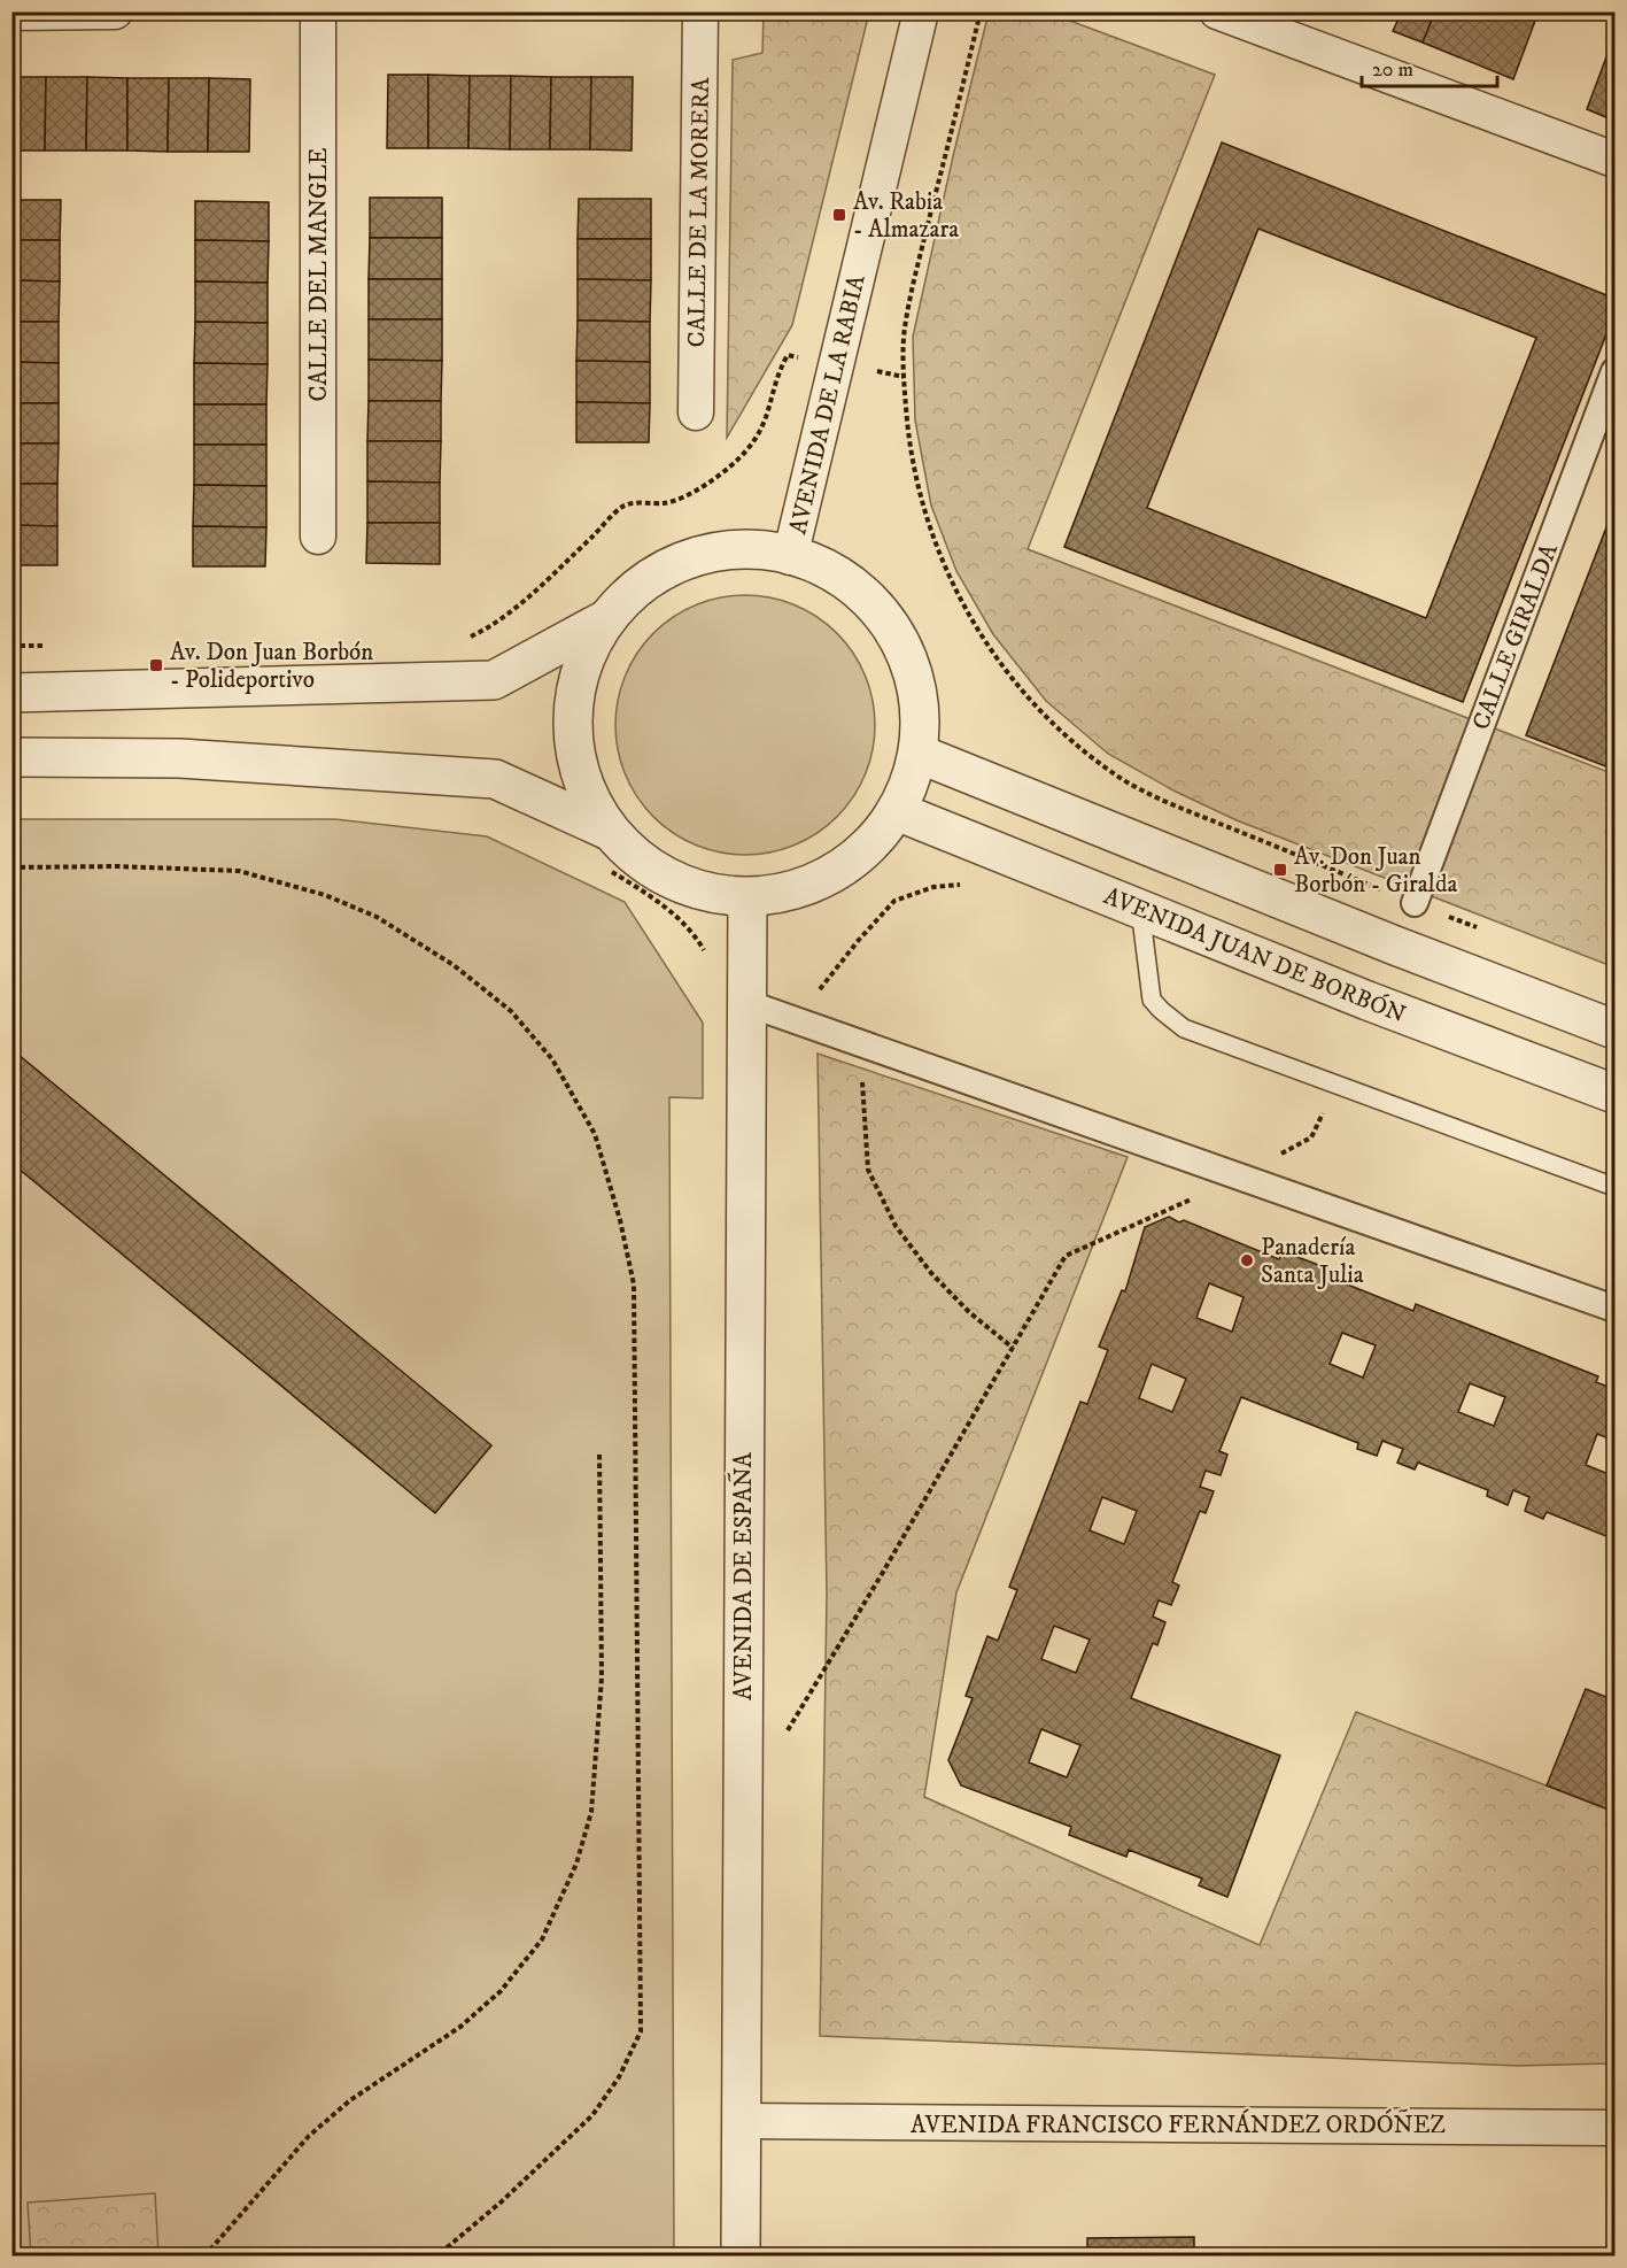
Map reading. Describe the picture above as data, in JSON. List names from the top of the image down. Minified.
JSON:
{"streets":{"street":["CALLE DE LA MORERA","CALLE DEL MANGLE","AVENIDA DE LA RABIA","CALLE GIRALDA","AVENIDA JUAN DE BORBÓN","AVENIDA DE ESPAÑA","AVENIDA FRANCISCO FERNÁNDEZ ORDÓÑEZ"]},"crossings":[["AVENIDA DE ESPAÑA","AVENIDA FRANCISCO FERNÁNDEZ ORDÓÑEZ"]],"places":{"transit":["Av. Rabia - Almazara","Av. Don Juan Borbón - Polideportivo","Av. Don Juan Borbón - Giralda"],"other":["Panadería Santa Julia"]},"scale_bar":"20 m"}
